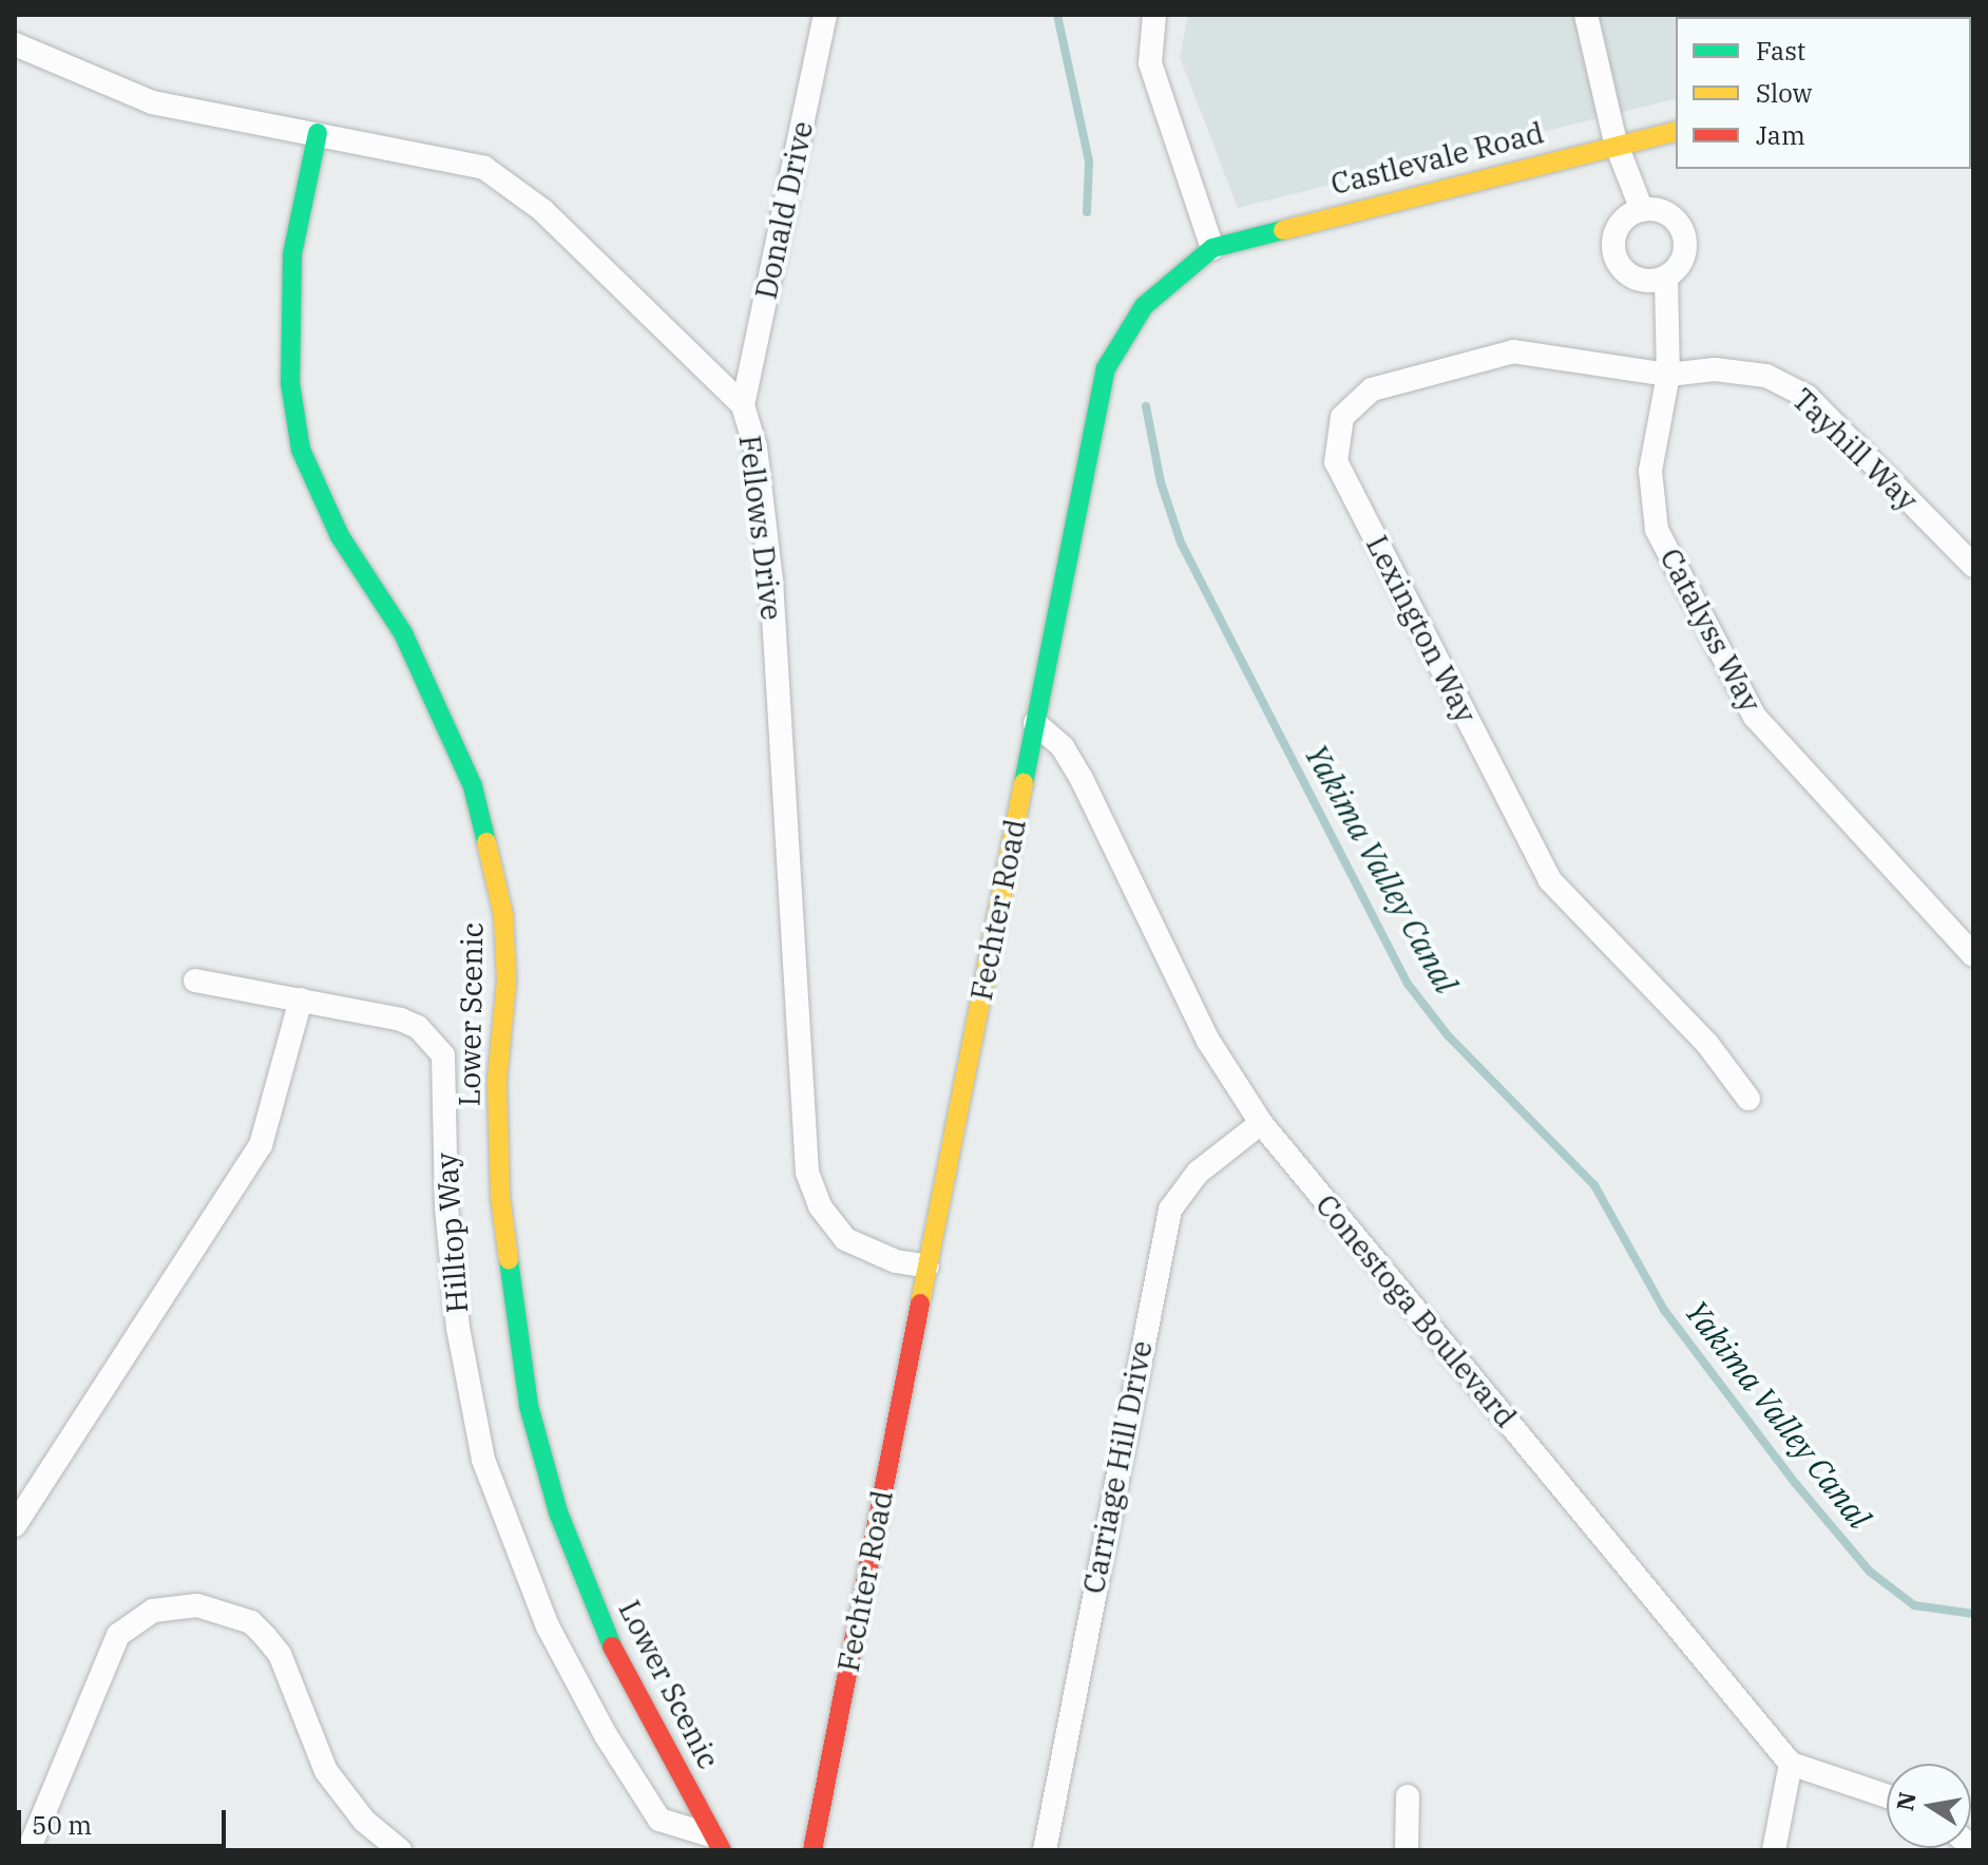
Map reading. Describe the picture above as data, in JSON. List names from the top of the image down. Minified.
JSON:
{"streets":{"street":["Castlevale Road","Donald Drive","Tayhill Way","Fellows Drive","Lexington Way","Catalyss Way","Fechter Road","Lower Scenic","Hilltop Way","Conestoga Boulevard","Carriage Hill Drive"]},"crossings":[["Castlevale Road","Fechter Road"],["Donald Drive","Fellows Drive"],["Tayhill Way","Lexington Way"],["Tayhill Way","Catalyss Way"],["Fellows Drive","Fechter Road"],["Fellows Drive","Lower Scenic"],["Lexington Way","Catalyss Way"],["Fechter Road","Conestoga Boulevard"],["Lower Scenic","Hilltop Way"],["Conestoga Boulevard","Carriage Hill Drive"]],"water":["Yakima Valley Canal"],"legend":["Fast","Slow","Jam"],"scale_bar":"50 m","north":"left"}
